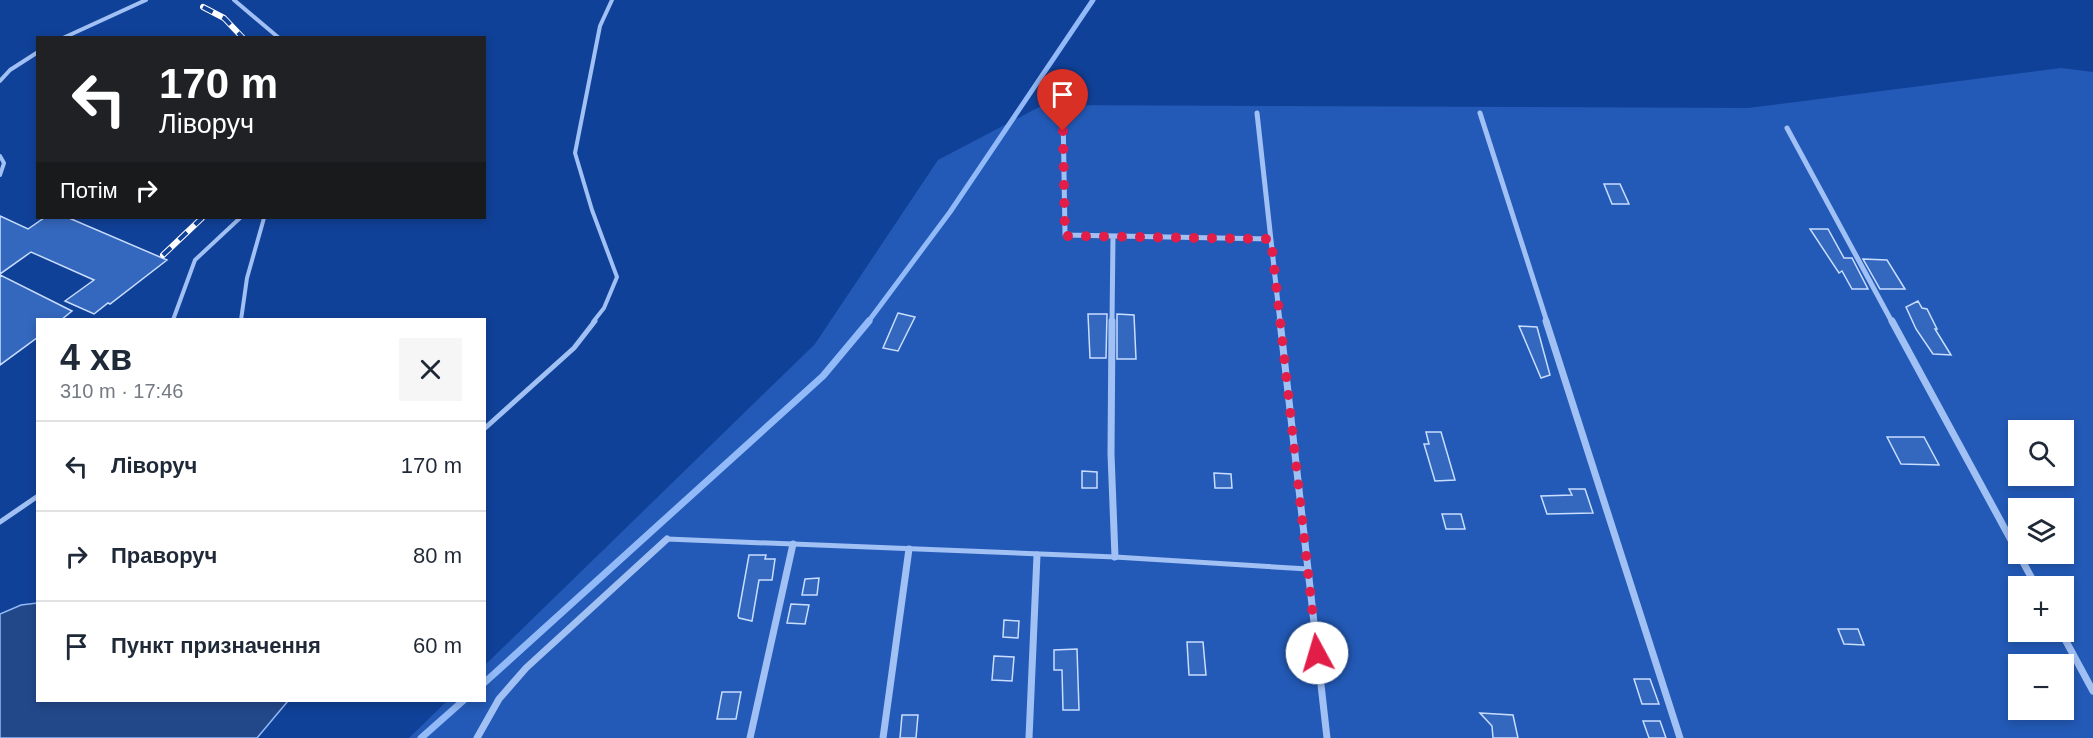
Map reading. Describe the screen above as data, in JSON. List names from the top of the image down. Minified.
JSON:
{"page":{"turn":["170 m","Ліворуч"],"then":"Потім","heading":["4 хв","310 m · 17:46"],"map_buttons":["+","−"],"list":[{"name":"Ліворуч","value":"170 m"},{"name":"Праворуч","value":"80 m"},{"name":"Пункт призначення","value":"60 m"}]}}
